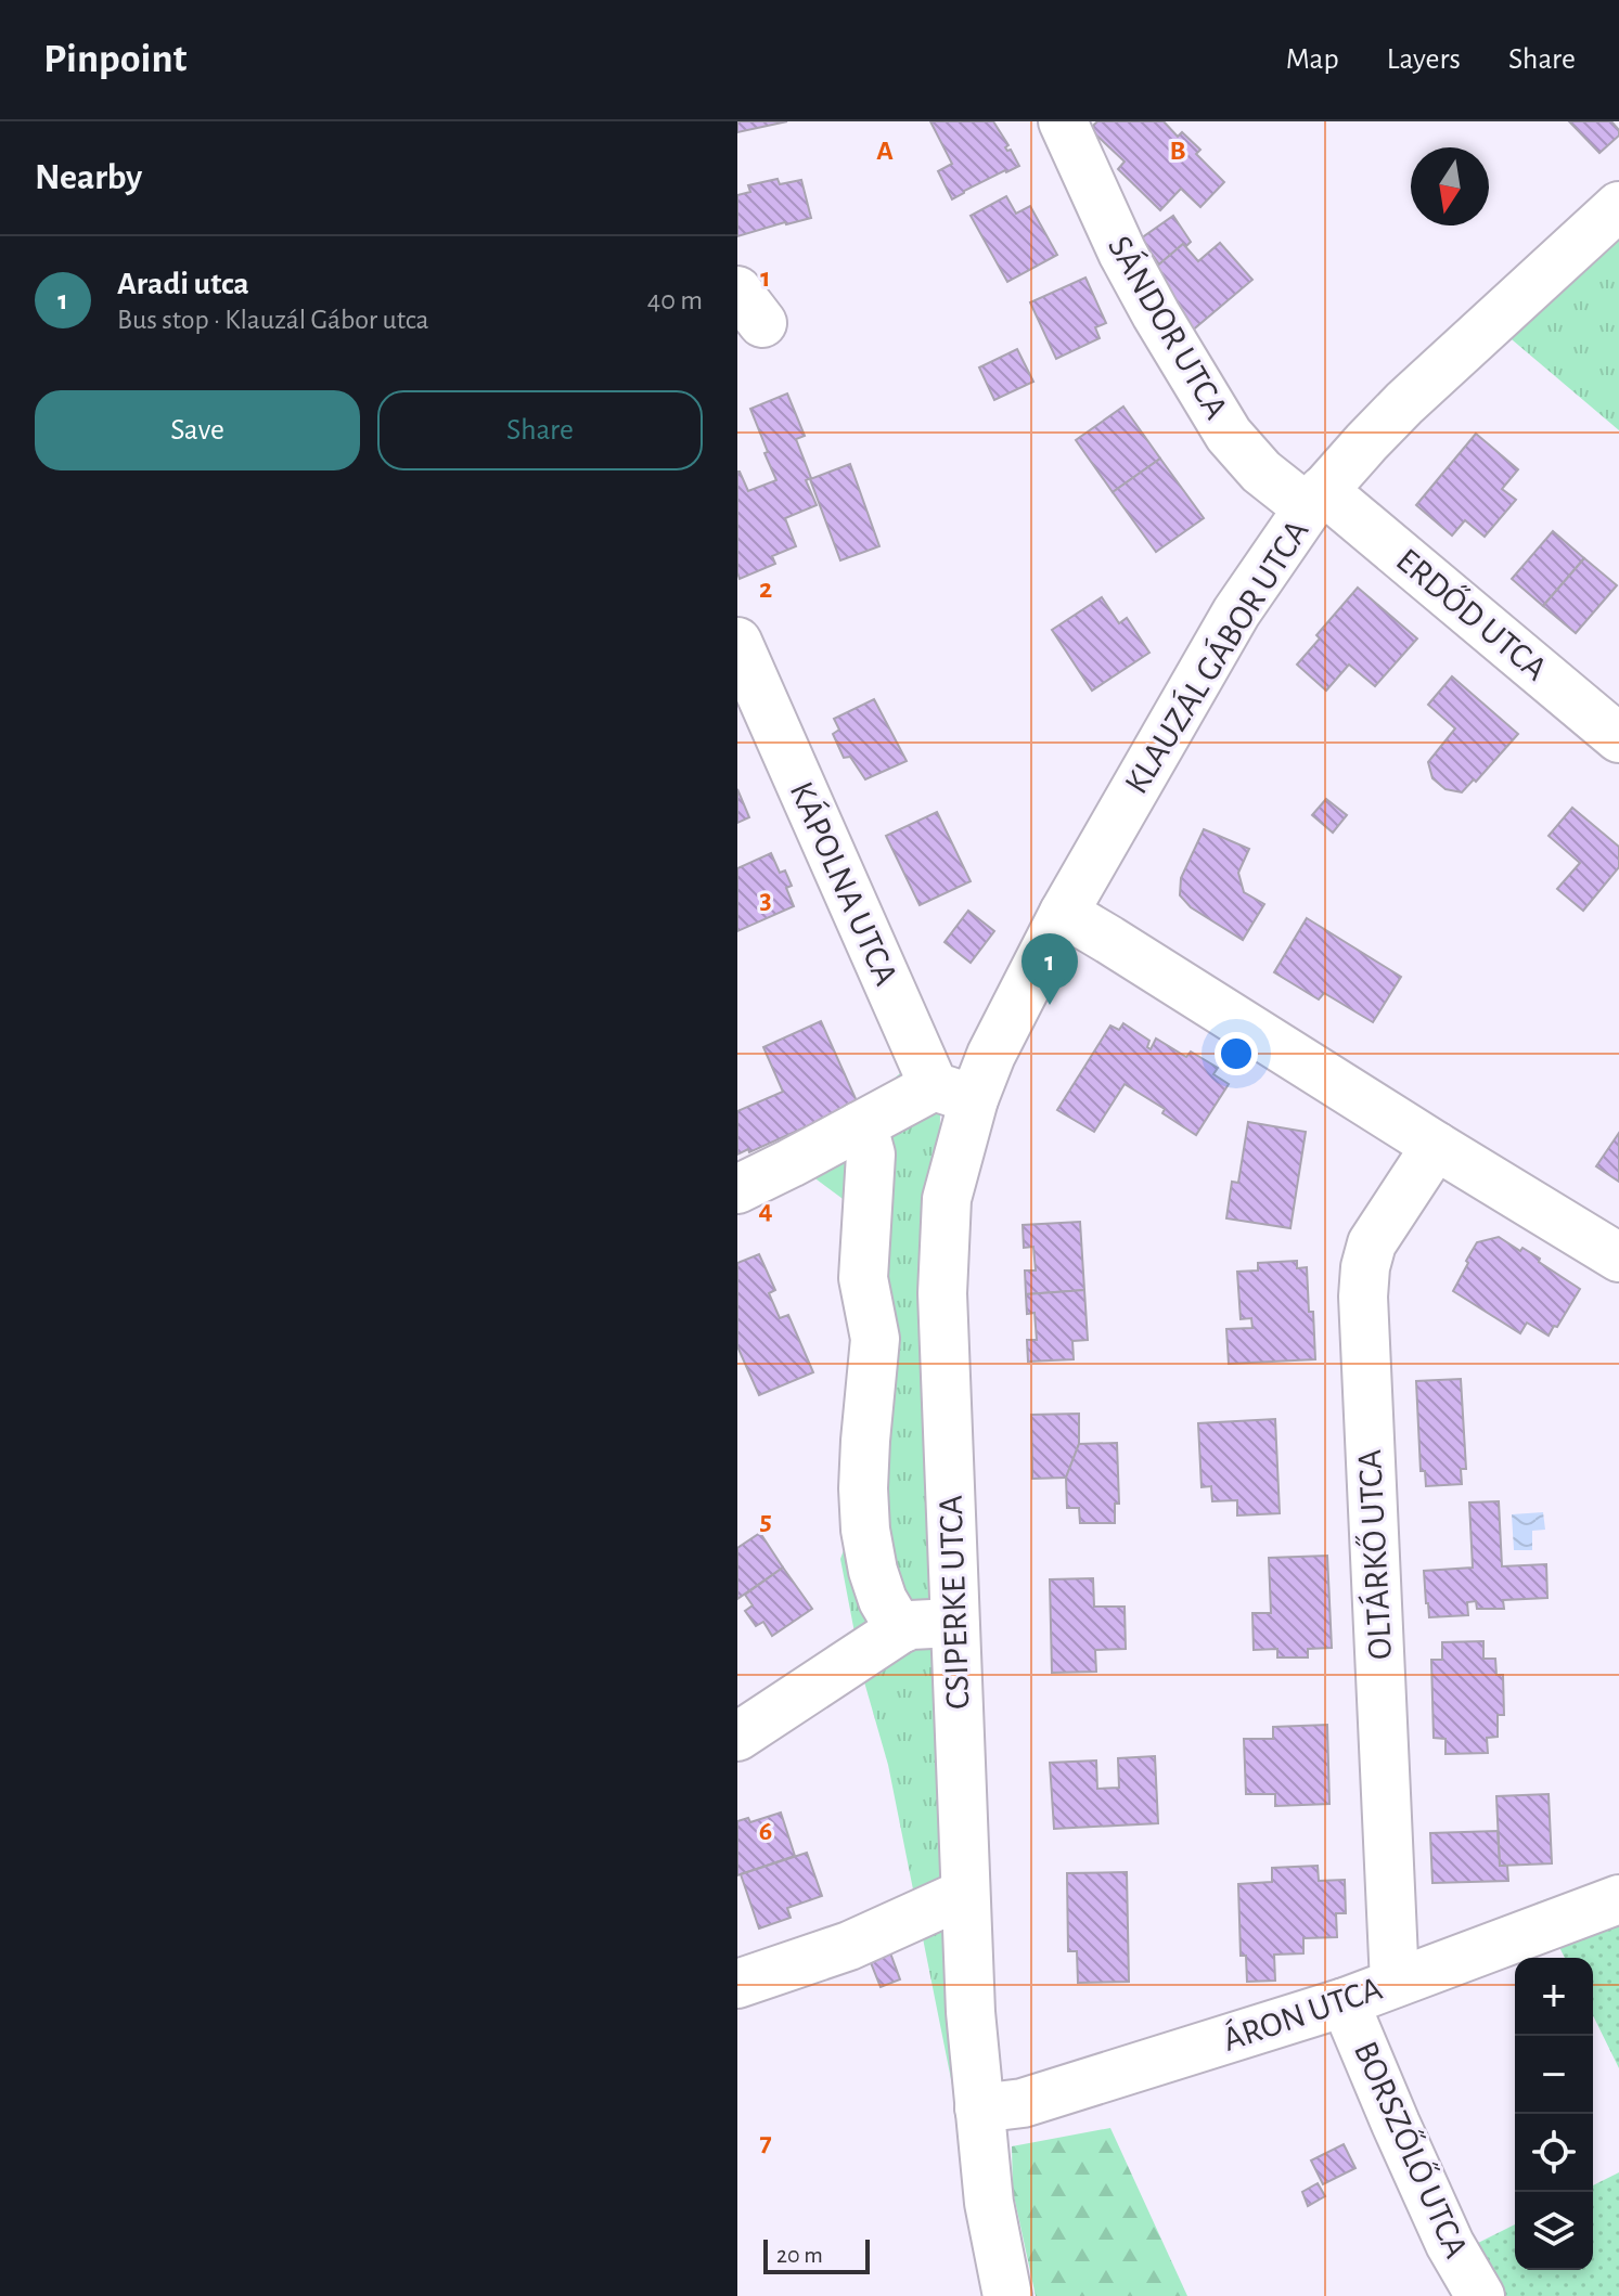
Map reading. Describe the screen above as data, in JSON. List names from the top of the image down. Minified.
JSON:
{"streets":{"street":["SÁNDOR UTCA","ERDŐD UTCA","KLAUZÁL GÁBOR UTCA","KÁPOLNA UTCA","OLTÁRKŐ UTCA","CSIPERKE UTCA","ÁRON UTCA","BORSZŐLŐ UTCA"]},"crossings":[["SÁNDOR UTCA","ERDŐD UTCA"],["SÁNDOR UTCA","KLAUZÁL GÁBOR UTCA"],["ERDŐD UTCA","KLAUZÁL GÁBOR UTCA"],["KLAUZÁL GÁBOR UTCA","KÁPOLNA UTCA"],["KLAUZÁL GÁBOR UTCA","CSIPERKE UTCA"],["KÁPOLNA UTCA","CSIPERKE UTCA"],["OLTÁRKŐ UTCA","ÁRON UTCA"],["CSIPERKE UTCA","ÁRON UTCA"],["ÁRON UTCA","BORSZŐLŐ UTCA"]],"scale_bar":"20 m","north":"bottom","page":{"header":"Pinpoint","nav":["Map","Layers","Share"],"heading":"Nearby","list":[{"mark":"1","name":"Aradi utca","note":"Bus stop · Klauzál Gábor utca","value":"40 m"}],"buttons":["Save","Share"],"pins":"1","map_buttons":["+","−"],"scale":"20 m"},"grid":{"columns":["A","B"],"rows":["1","2","3","4","5","6","7"]}}
